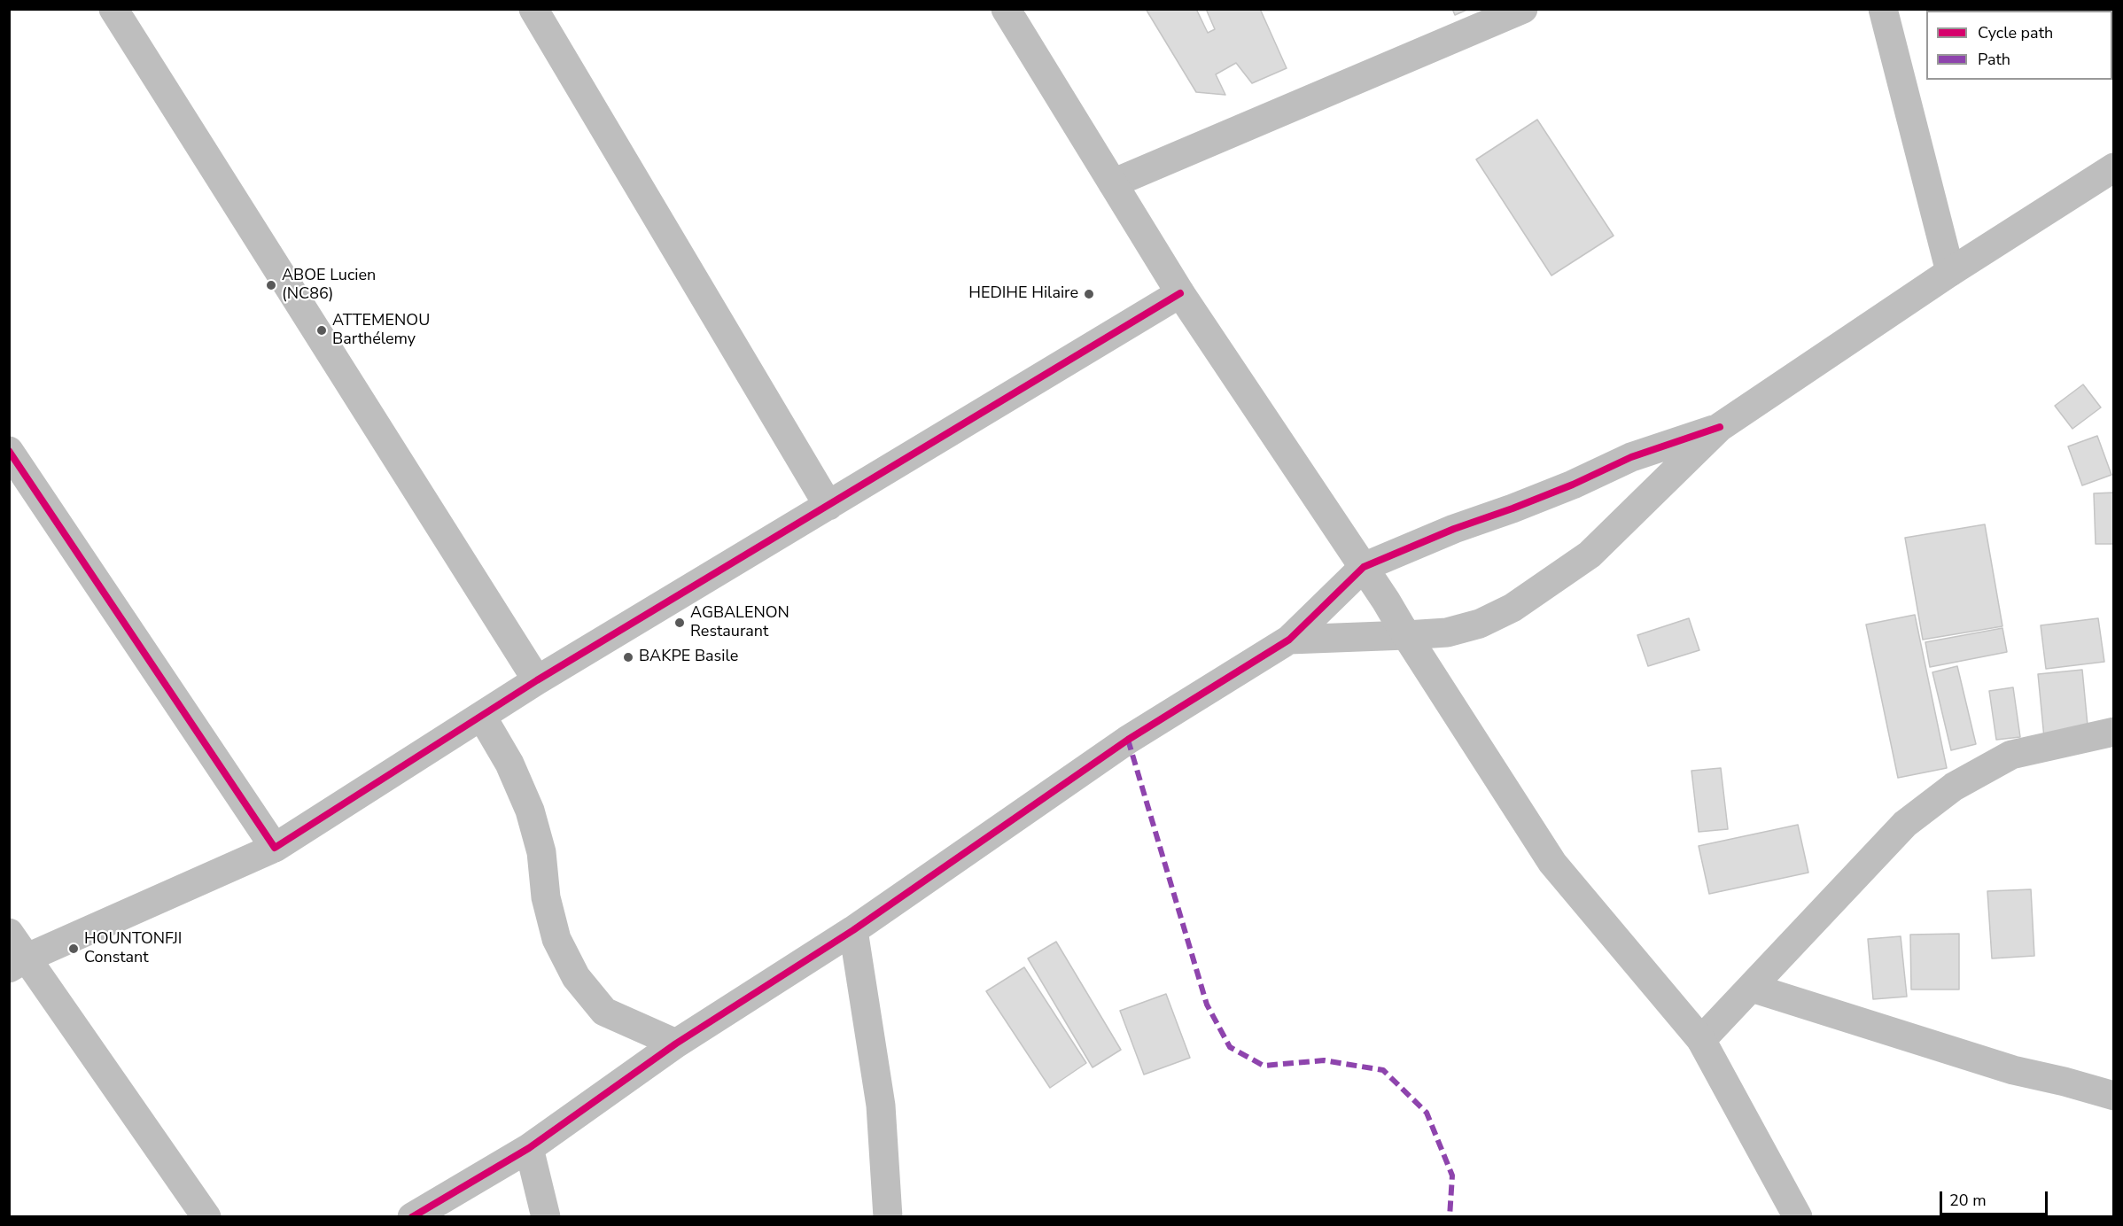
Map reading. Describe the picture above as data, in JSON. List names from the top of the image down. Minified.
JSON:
{"places":["ABOE Lucien (NC86)","HEDIHE Hilaire","ATTEMENOU Barthélemy","AGBALENON Restaurant","BAKPE Basile","HOUNTONFJI Constant"],"legend":["Cycle path","Path"],"scale_bar":"20 m"}
